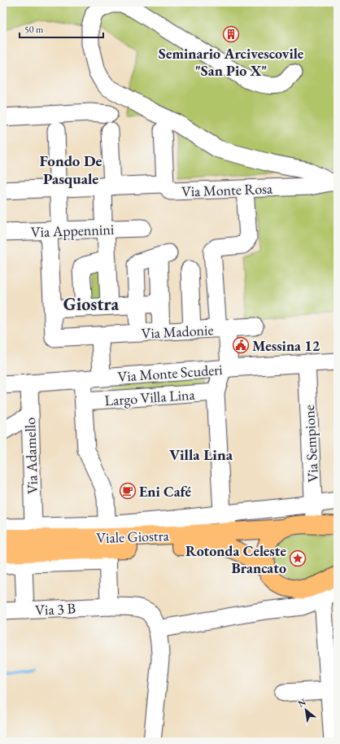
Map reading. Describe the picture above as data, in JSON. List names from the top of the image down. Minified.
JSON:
{"streets":{"main road":["Viale Giostra"],"street":["Via Monte Rosa","Via Appennini","Via Madonie","Via Monte Scuderi","Largo Villa Lina","Via Sempione","Via Adamello","Via 3 B"]},"crossings":[["Via Monte Scuderi","Via Sempione"],["Via Monte Scuderi","Via Adamello"],["Via Sempione","Viale Giostra"]],"districts":["Fondo De Pasquale","Giostra","Villa Lina"],"places":{"building":["Seminario Arcivescovile \"San Pio X\""],"public building":["Messina 12"],"cafe":["Eni Café"],"place":["Rotonda Celeste Brancato"]},"scale_bar":"50 m","north":"top left"}
